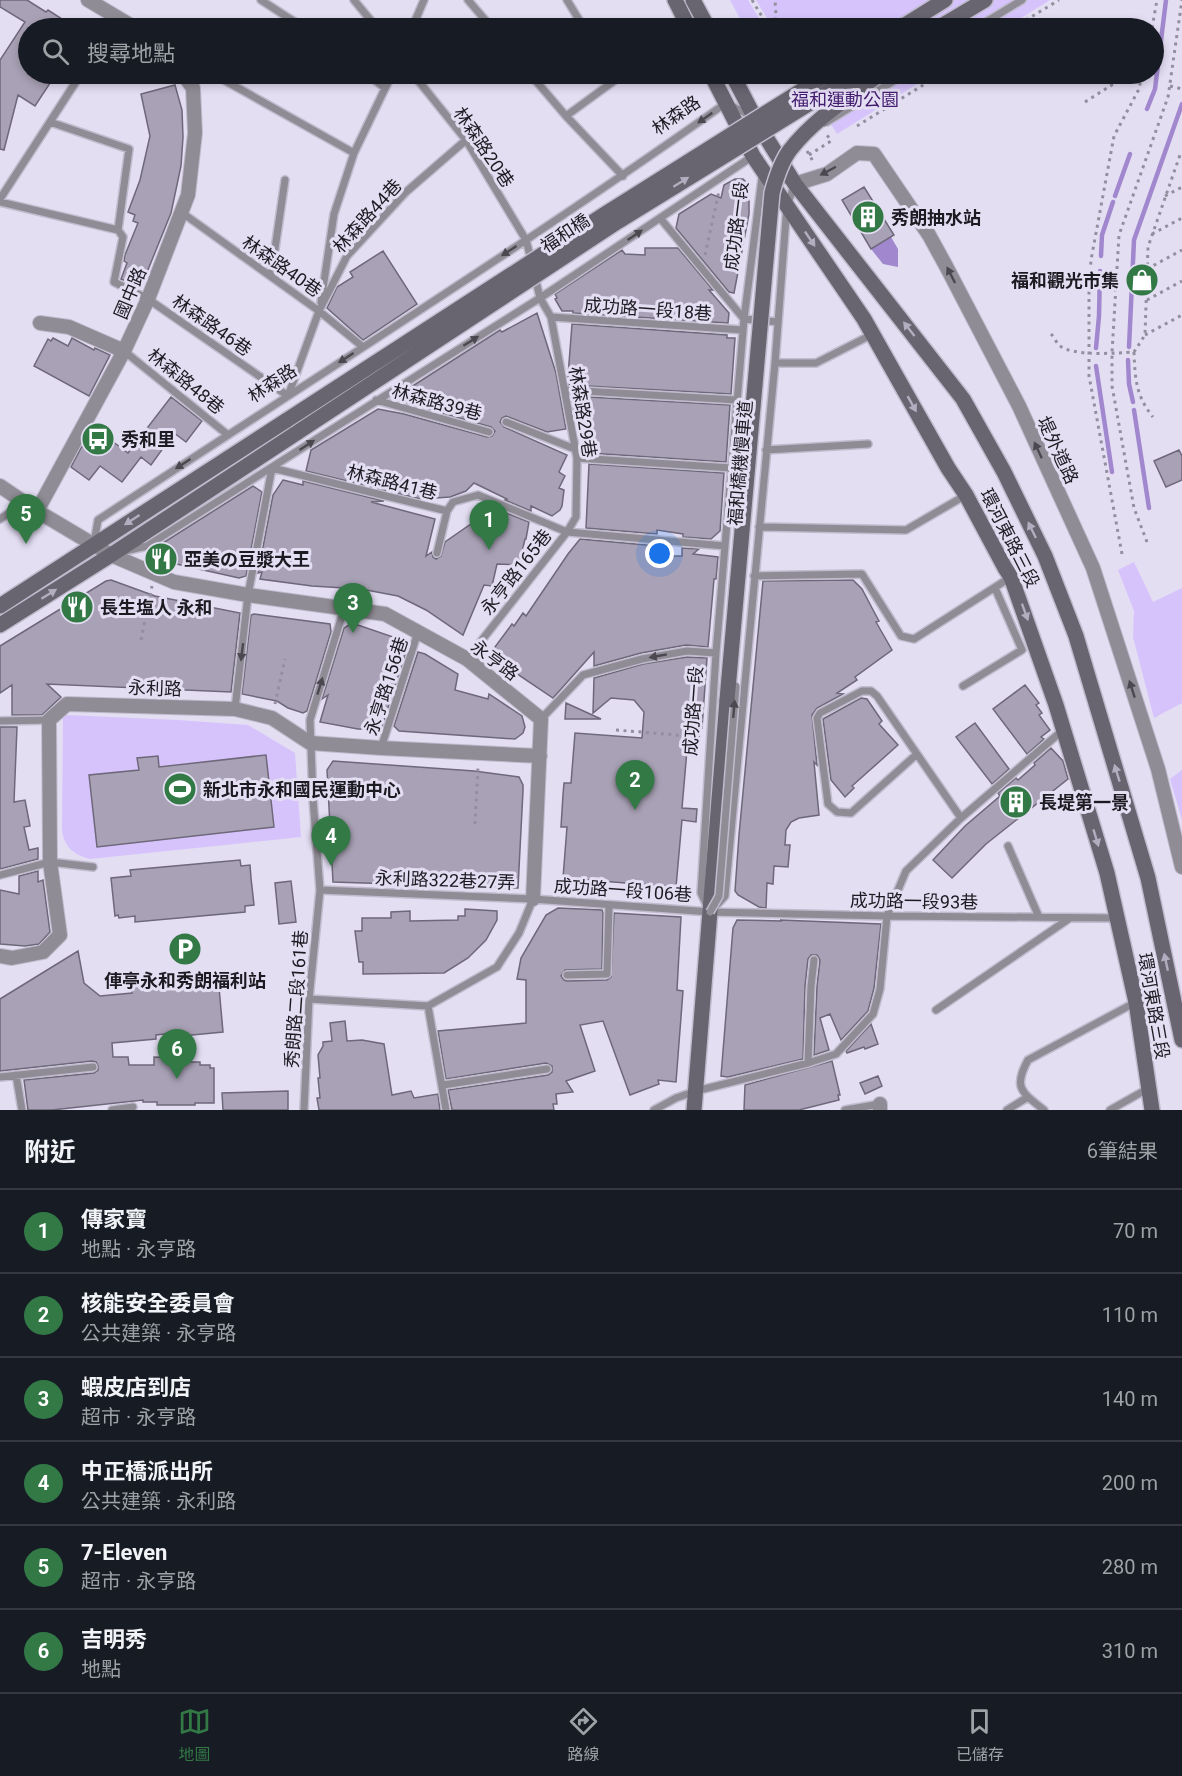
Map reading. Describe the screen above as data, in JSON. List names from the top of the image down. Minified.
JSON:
{"streets":{"street":["成功路一段","福和橋","國中路","堤外道路","環河東路三段","永亨路","永利路"],"lane":["林森路","林森路20巷","林森路44巷","林森路40巷","成功路一段18巷","林森路46巷","林森路48巷","林森路39巷","林森路29巷","福和橋機慢車道","林森路41巷","永亨路165巷","永亨路156巷","永利路322巷27弄","成功路一段106巷","成功路一段93巷","秀朗路二段161巷"]},"crossings":[["林森路","林森路20巷"],["林森路","林森路44巷"],["林森路","福和橋"],["林森路","林森路40巷"],["林森路","林森路46巷"],["林森路","林森路48巷"],["林森路","環河東路三段"],["林森路","永亨路"],["林森路20巷","林森路44巷"],["林森路20巷","林森路29巷"],["林森路44巷","林森路40巷"],["林森路44巷","林森路46巷"],["成功路一段","成功路一段18巷"],["成功路一段","堤外道路"],["成功路一段","福和橋機慢車道"],["成功路一段","林森路41巷"],["成功路一段","環河東路三段"],["成功路一段","成功路一段106巷"],["成功路一段","成功路一段93巷"],["福和橋","永亨路"],["林森路40巷","國中路"],["國中路","林森路46巷"],["國中路","林森路48巷"],["國中路","永亨路"],["成功路一段18巷","林森路29巷"],["林森路29巷","林森路41巷"],["林森路29巷","永亨路165巷"],["堤外道路","環河東路三段"],["福和橋機慢車道","成功路一段106巷"],["福和橋機慢車道","成功路一段93巷"],["林森路41巷","永亨路165巷"],["環河東路三段","成功路一段93巷"],["永亨路165巷","永亨路"],["永亨路","永亨路156巷"],["永亨路","秀朗路二段161巷"],["永亨路156巷","永利路"],["永利路","秀朗路二段161巷"],["永利路322巷27弄","成功路一段106巷"],["永利路322巷27弄","秀朗路二段161巷"],["成功路一段106巷","成功路一段93巷"]],"one_way":["堤外道路","福和橋機慢車道"],"parks":["福和運動公園"],"places":{"building":["秀朗抽水站","長堤第一景"],"shop":["福和觀光市集"],"bus stop":["秀和里"],"restaurant":["亞美の豆漿大王","長生塩人 永和"],"sports":["新北市永和國民運動中心"],"parking":["俥亭永和秀朗福利站"]},"page":{"search":"搜尋地點","pins":["5","1","3","2","4","6"],"heading":["附近","6筆結果"],"list":[{"mark":"1","name":"傳家寶","note":"地點 · 永亨路","value":"70 m"},{"mark":"2","name":"核能安全委員會","note":"公共建築 · 永亨路","value":"110 m"},{"mark":"3","name":"蝦皮店到店","note":"超市 · 永亨路","value":"140 m"},{"mark":"4","name":"中正橋派出所","note":"公共建築 · 永利路","value":"200 m"},{"mark":"5","name":"7-Eleven","note":"超市 · 永亨路","value":"280 m"},{"mark":"6","name":"吉明秀","note":"地點","value":"310 m"}],"nav":["地圖","路線","已儲存"]}}
